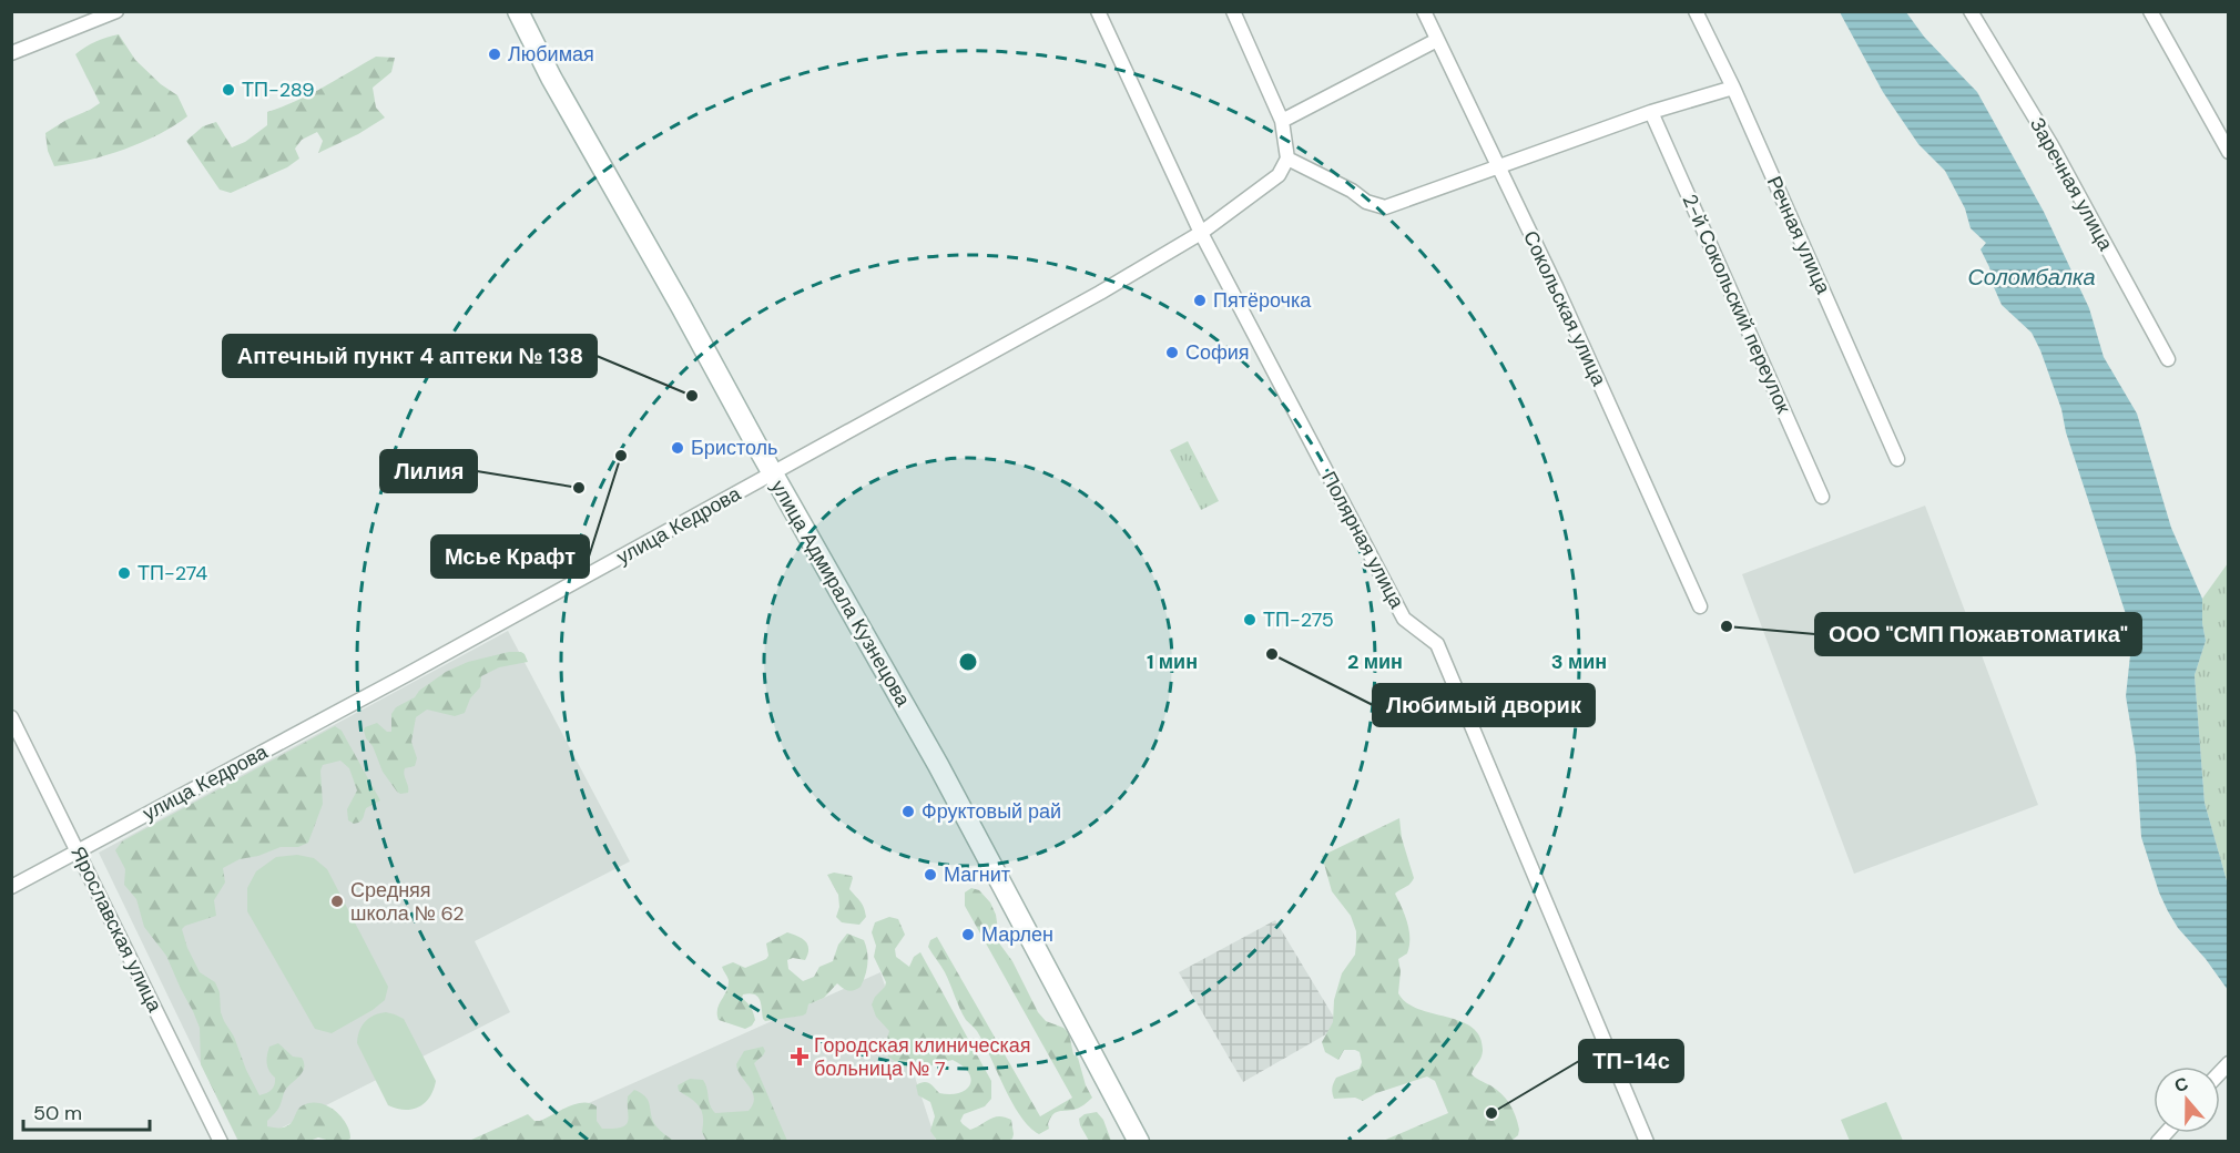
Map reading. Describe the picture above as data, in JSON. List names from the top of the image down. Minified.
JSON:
{"streets":{"main road":["улица Адмирала Кузнецова"],"street":["Заречная улица","Речная улица","2-й Сокольский переулок","Сокольская улица","улица Кедрова","Полярная улица","Ярославская улица"]},"crossings":[["улица Кедрова","Полярная улица"],["улица Кедрова","улица Адмирала Кузнецова"],["улица Кедрова","Ярославская улица"]],"water":["Соломбалка"],"places":{"other":["Любимая","ТП-289","Пятёрочка","София","Аптечный пункт 4 аптеки № 138","Бристоль","Мсье Крафт","Лилия","ТП-274","ТП-275","ООО \"СМП Пожавтоматика\"","Любимый дворик","Фруктовый рай","Магнит","Средняя школа № 62","Марлен","ТП-14с"],"health":["Городская клиническая больница № 7"]},"scale_bar":"50 m","north":"top","rings":["1 мин","2 мин","3 мин"]}
